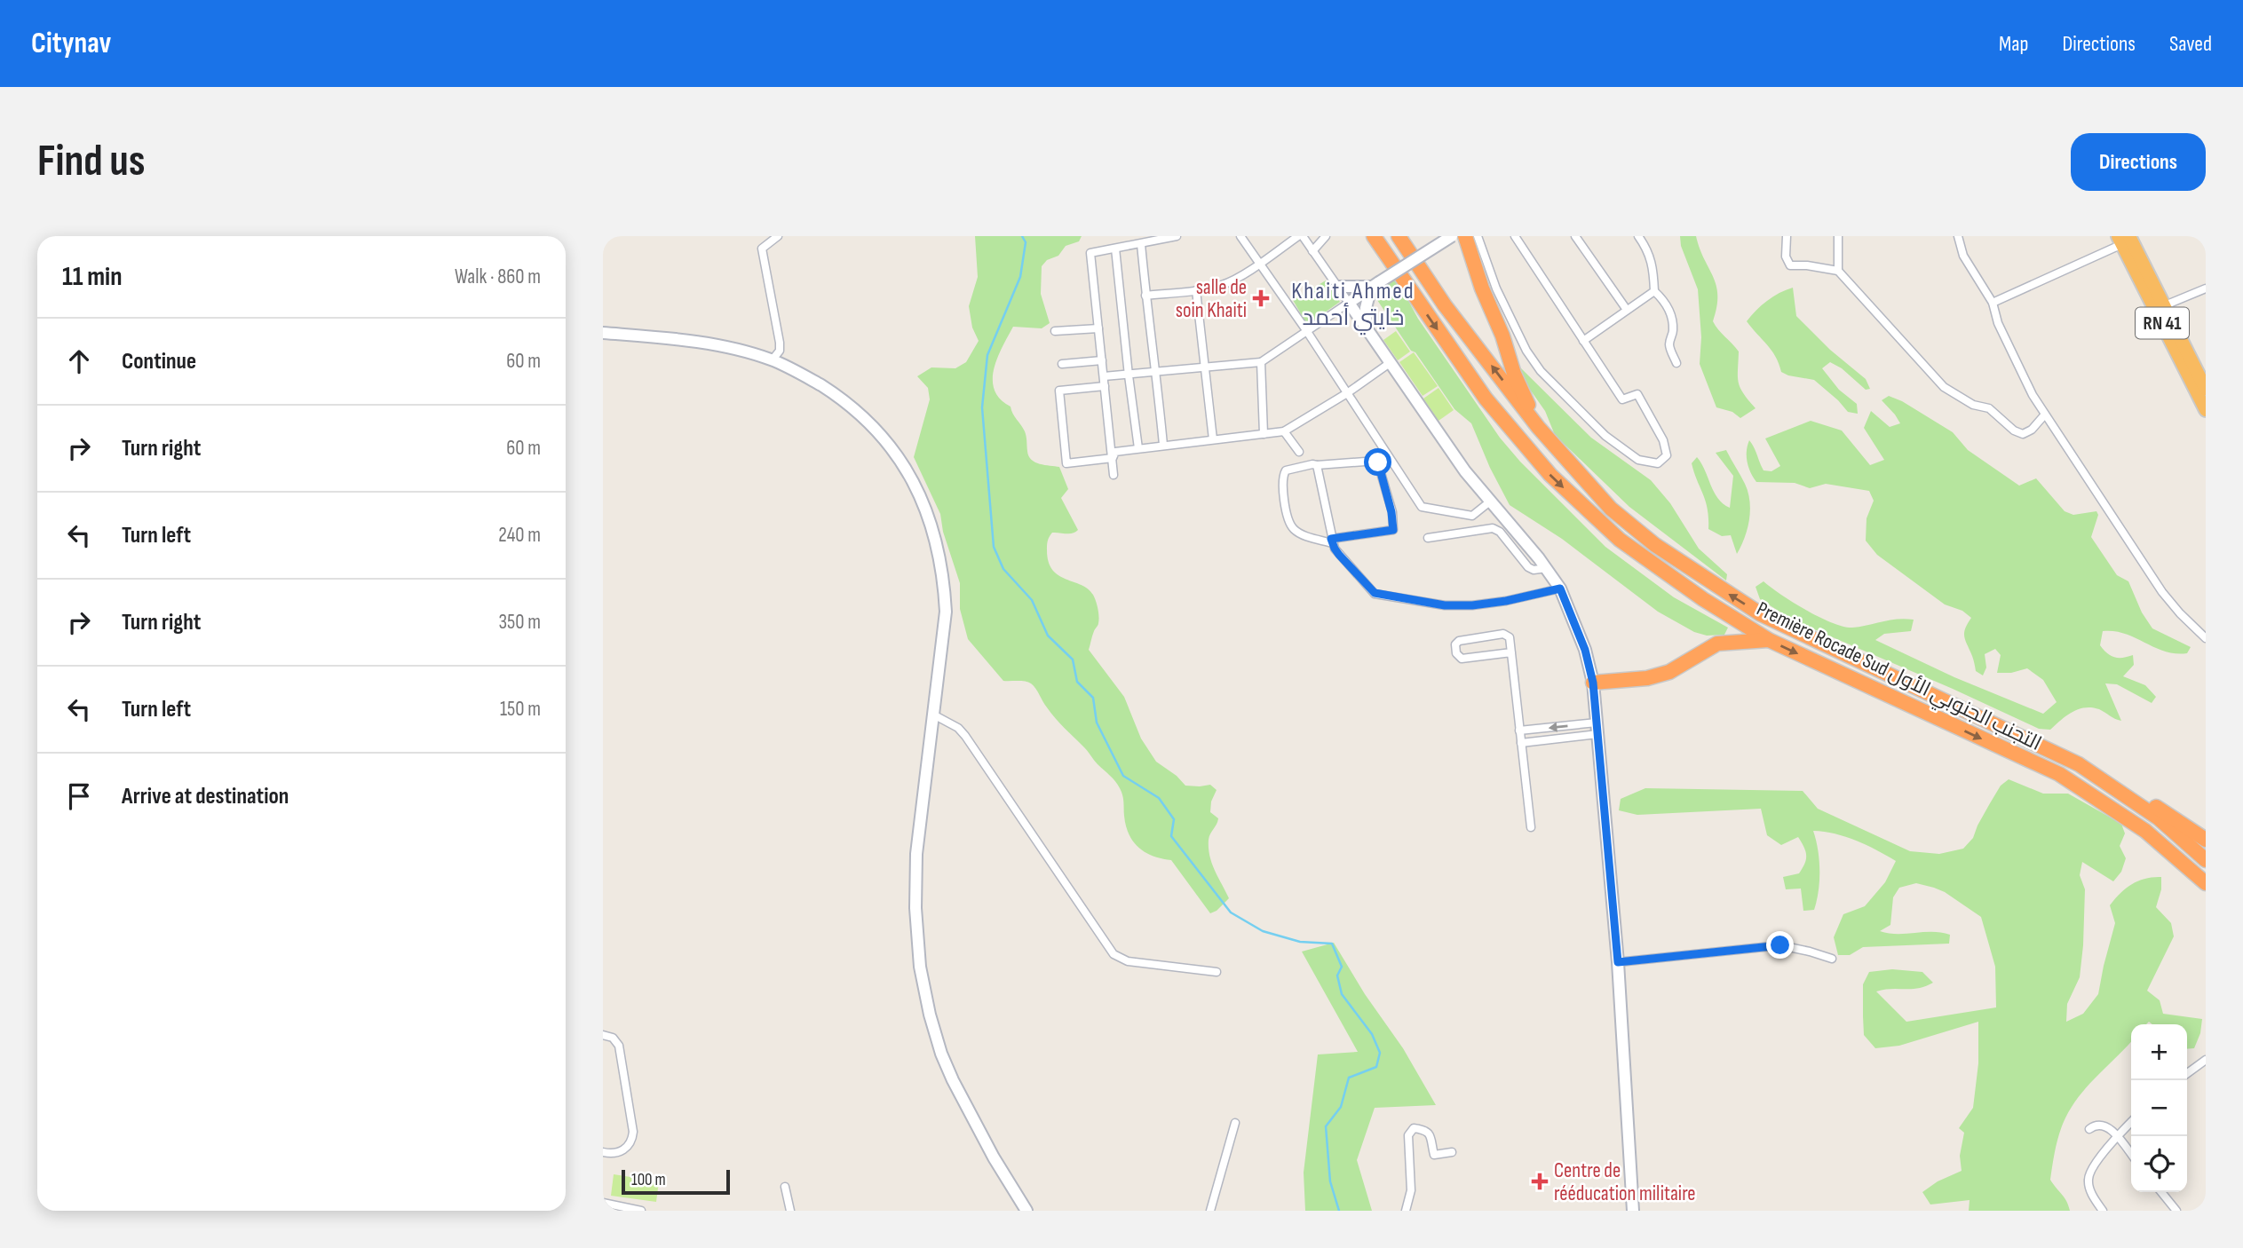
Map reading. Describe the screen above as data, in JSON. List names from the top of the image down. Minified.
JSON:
{"streets":{"highway":["RN 41","Première Rocade Sud التجنب الجنوبي الأول"]},"districts":["Khaiti Ahmed خايتي أحمد"],"places":{"health":["salle de soin Khaiti","Centre de rééducation militaire"]},"scale_bar":"100 m","page":{"header":"Citynav","nav":["Map","Directions","Saved"],"buttons":"Directions","title":"Find us","heading":["11 min","Walk · 860 m"],"list":[["Continue","60 m"],["Turn right","60 m"],["Turn left","240 m"],["Turn right","350 m"],["Turn left","150 m"],"Arrive at destination"],"map_buttons":["+","−"],"scale":"100 m"}}
